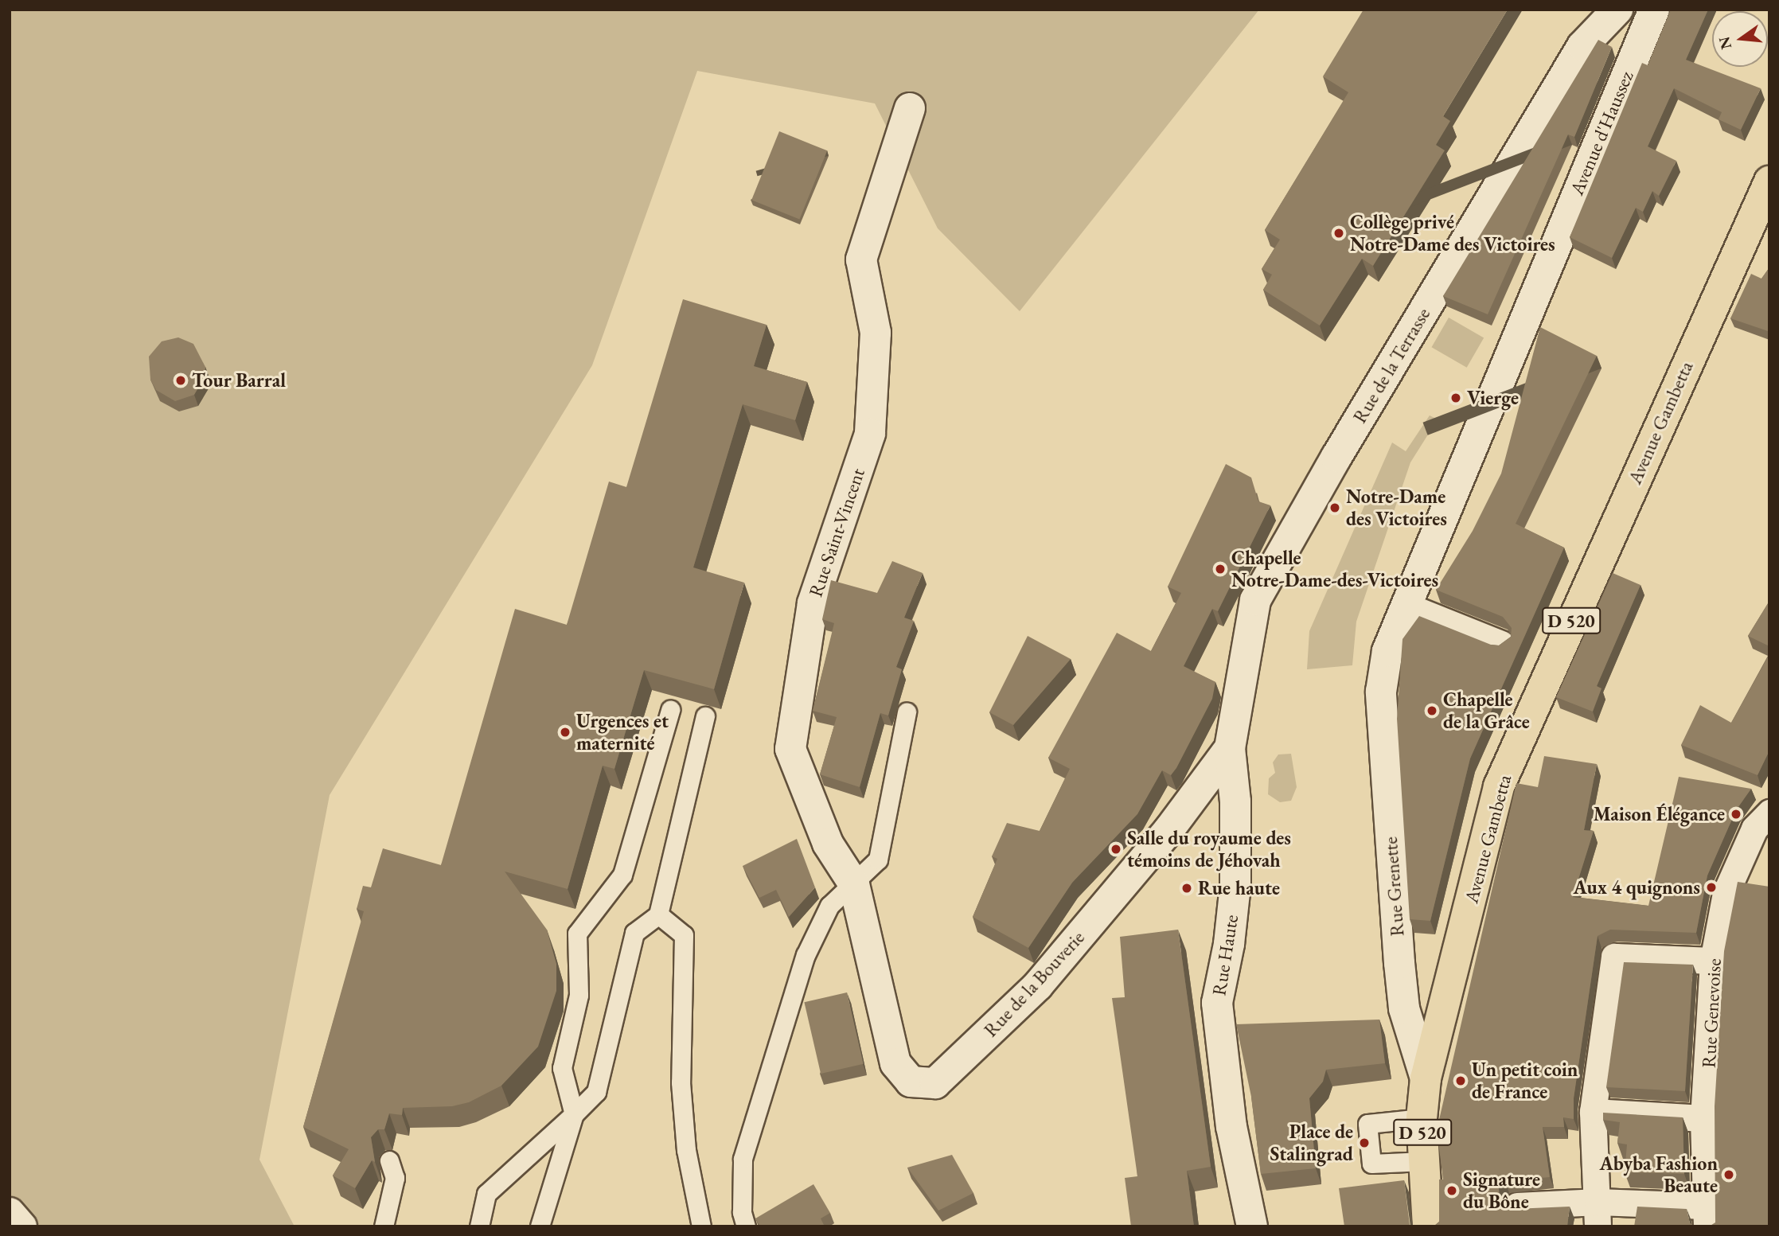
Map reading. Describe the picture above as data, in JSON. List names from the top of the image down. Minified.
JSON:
{"streets":{"main road":["Avenue Gambetta","D 520"],"street":["Avenue d'Haussez","Rue de la Terrasse","Rue Saint-Vincent","Rue Grenette","Rue Haute","Rue de la Bouverie","Rue Genevoise"]},"crossings":[["Avenue d'Haussez","Rue Grenette"],["Rue de la Terrasse","Rue Haute"],["Rue de la Terrasse","Rue de la Bouverie"],["Avenue Gambetta","Rue Grenette"],["Rue Saint-Vincent","Rue de la Bouverie"],["Rue Haute","Rue de la Bouverie"]],"places":["Collège privé Notre-Dame des Victoires","Tour Barral","Vierge","Notre-Dame des Victoires","Chapelle Notre-Dame-des-Victoires","Chapelle de la Grâce","Urgences et maternité","Maison Élégance","Salle du royaume des témoins de Jéhovah","Aux 4 quignons","Rue haute","Un petit coin de France","Place de Stalingrad","Abyba Fashion Beaute","Signature du Bône"],"north":"left"}
